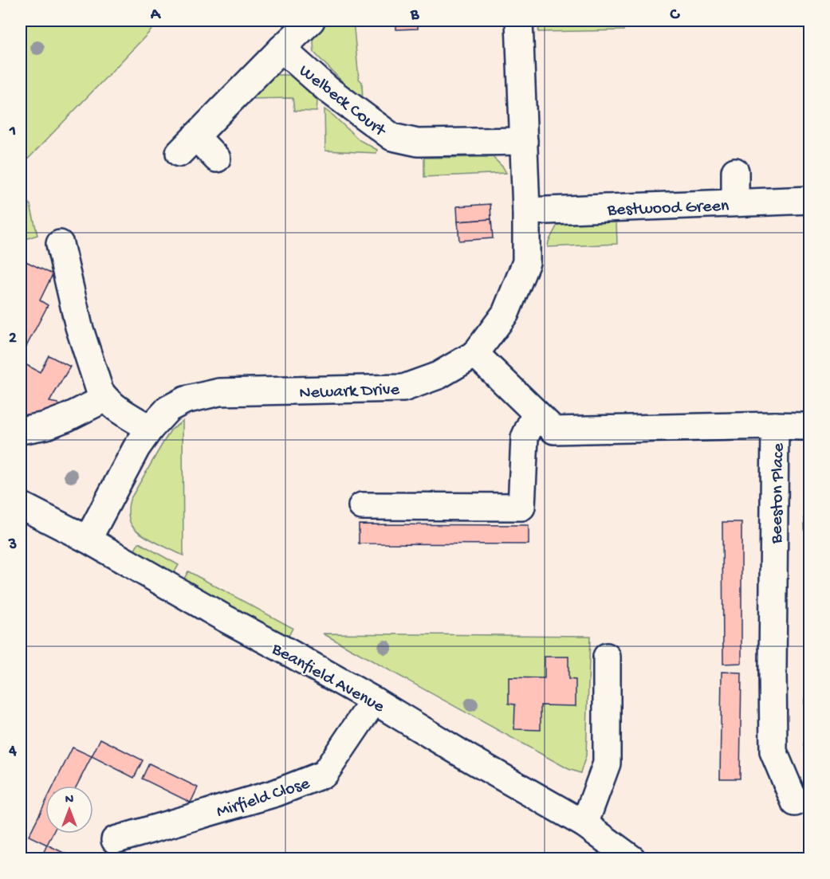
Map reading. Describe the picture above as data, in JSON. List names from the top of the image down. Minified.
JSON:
{"streets":{"street":["Welbeck Court","Bestwood Green","Newark Drive","Beeston Place","Beanfield Avenue","Mirfield Close"]},"crossings":[["Welbeck Court","Newark Drive"],["Bestwood Green","Newark Drive"],["Newark Drive","Beeston Place"],["Newark Drive","Beanfield Avenue"],["Beanfield Avenue","Mirfield Close"]],"north":"top","grid":{"columns":["A","B","C"],"rows":["1","2","3","4"]}}
